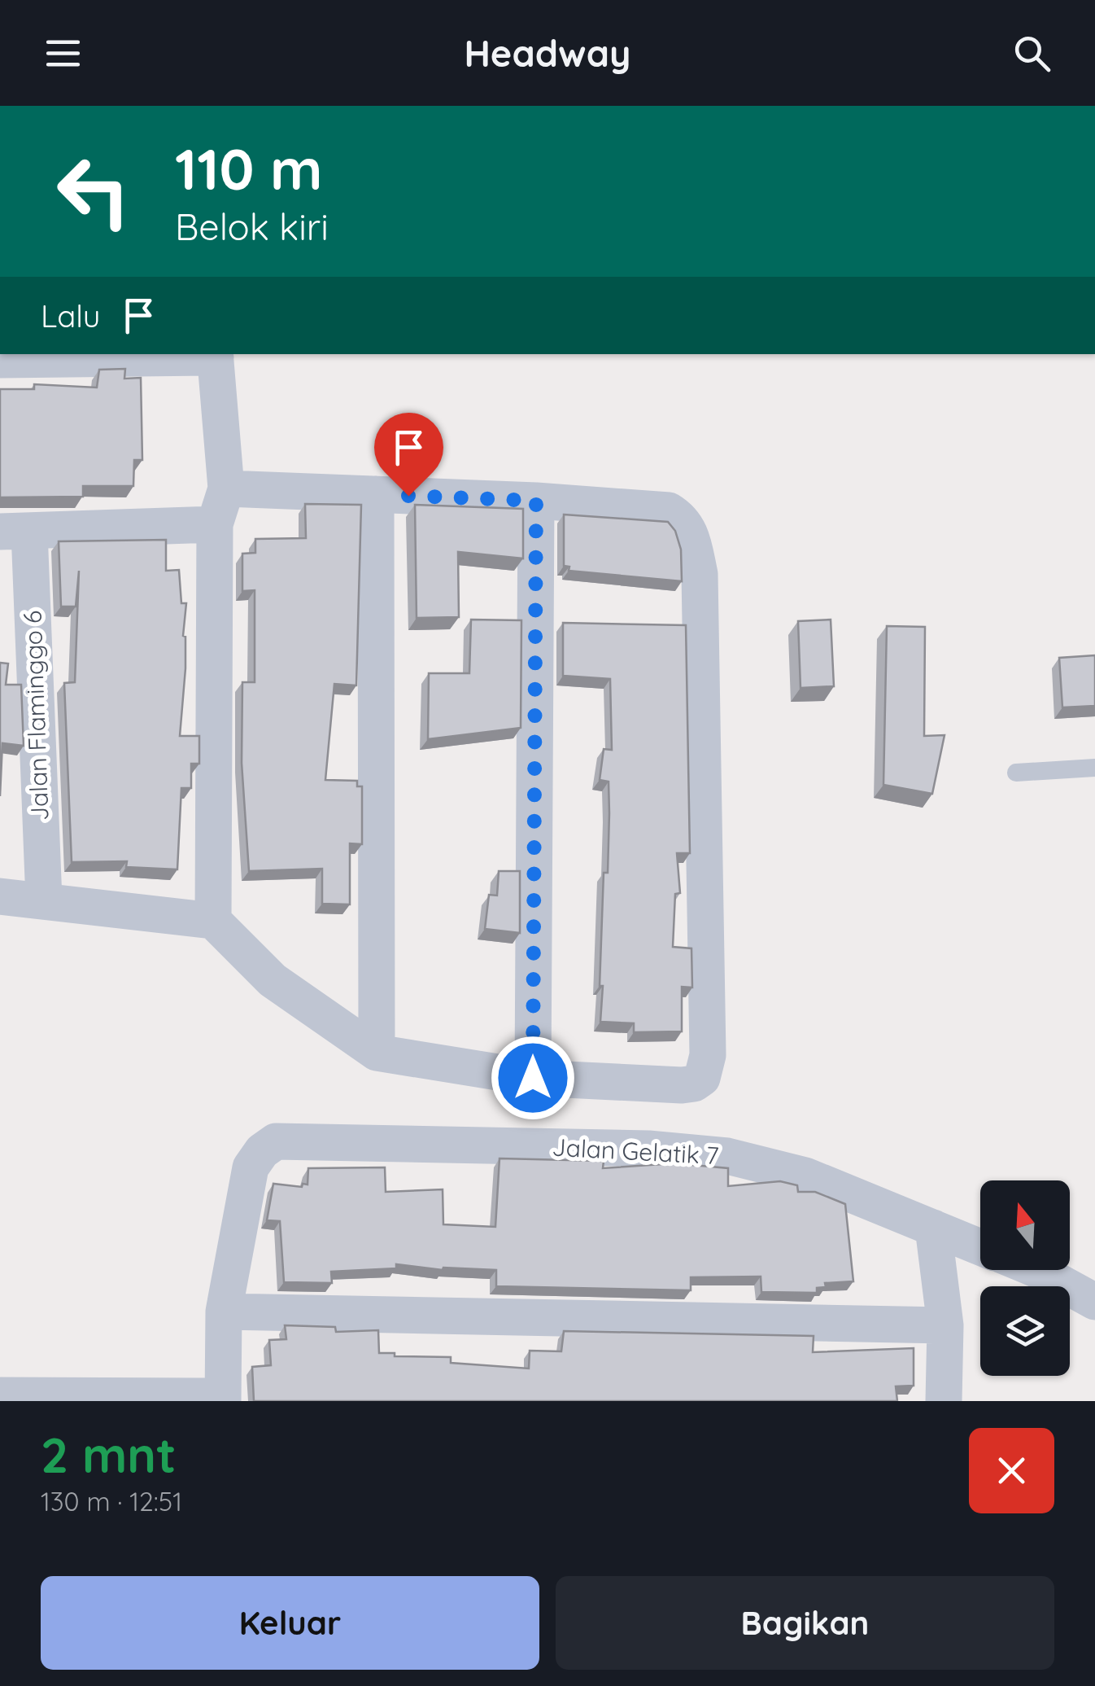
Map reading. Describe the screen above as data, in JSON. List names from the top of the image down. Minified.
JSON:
{"streets":{"street":["Jalan Flaminggo 6","Jalan Gelatik 7"]},"north":"top","page":{"header":"Headway","turn":["110 m","Belok kiri"],"then":"Lalu","heading":["2 mnt","130 m · 12:51"],"buttons":["Keluar","Bagikan"]}}
